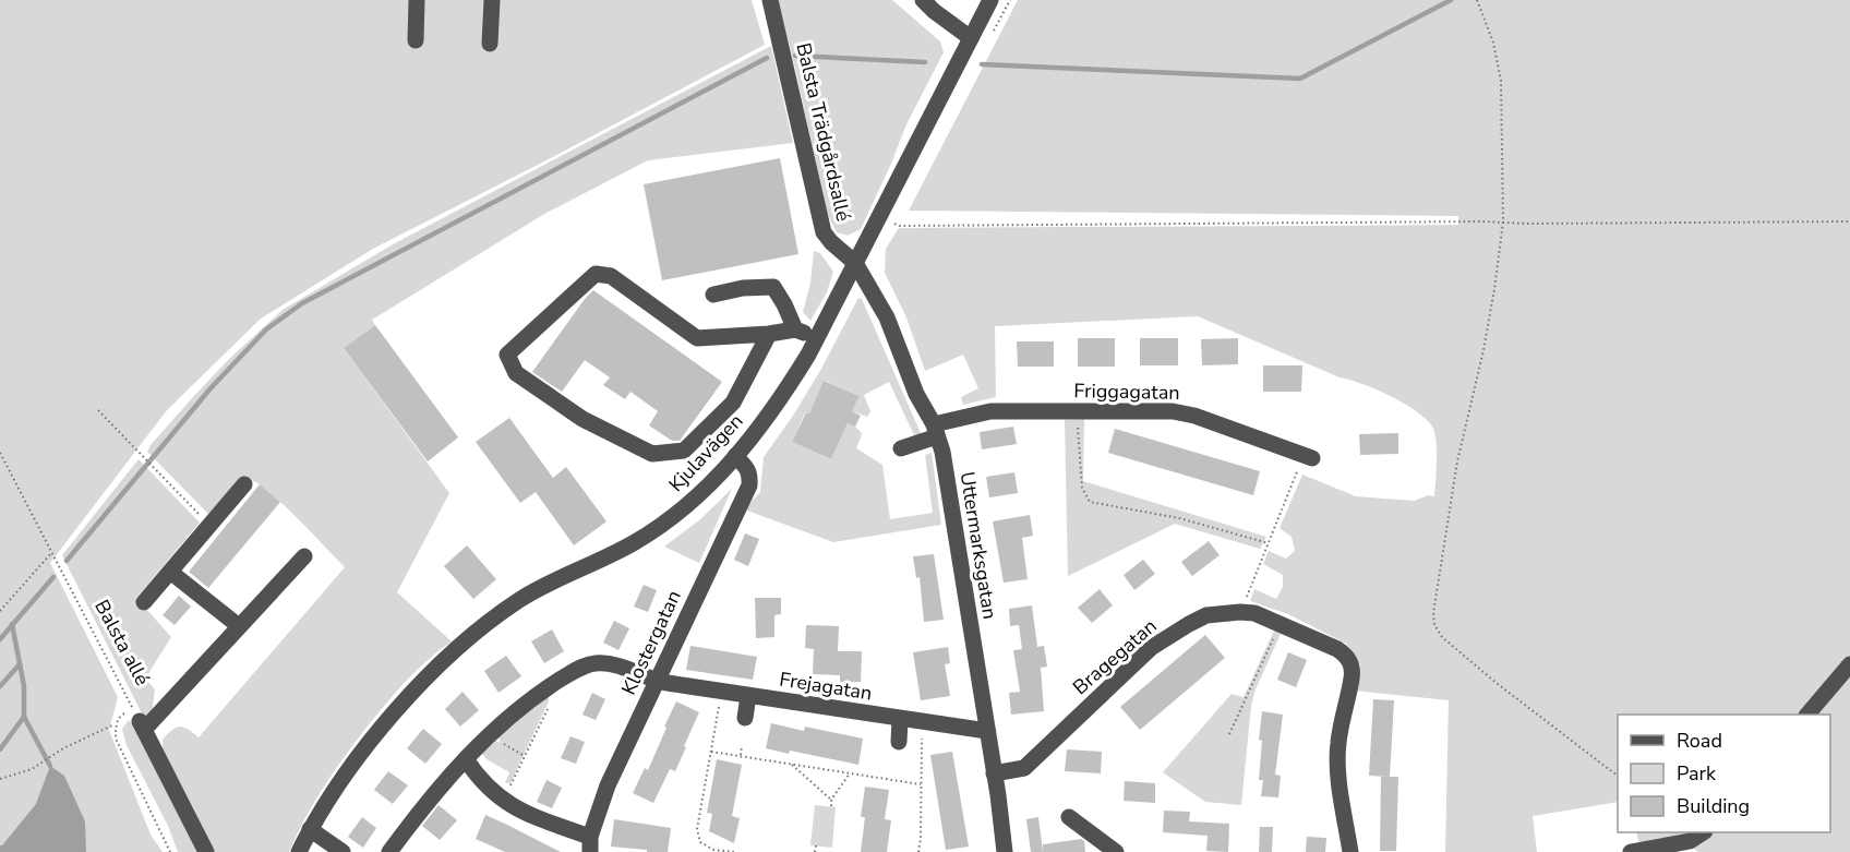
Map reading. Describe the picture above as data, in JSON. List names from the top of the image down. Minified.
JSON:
{"streets":{"street":["Balsta Trädgårdsallé","Friggagatan","Kjulavägen","Uttermarksgatan","Klostergatan","Bragegatan","Frejagatan"],"path":["Balsta allé"]},"crossings":[["Balsta Trädgårdsallé","Kjulavägen"],["Balsta Trädgårdsallé","Uttermarksgatan"],["Friggagatan","Uttermarksgatan"],["Kjulavägen","Uttermarksgatan"],["Kjulavägen","Klostergatan"],["Uttermarksgatan","Bragegatan"],["Uttermarksgatan","Frejagatan"],["Klostergatan","Frejagatan"]],"legend":["Road","Park","Building"]}
